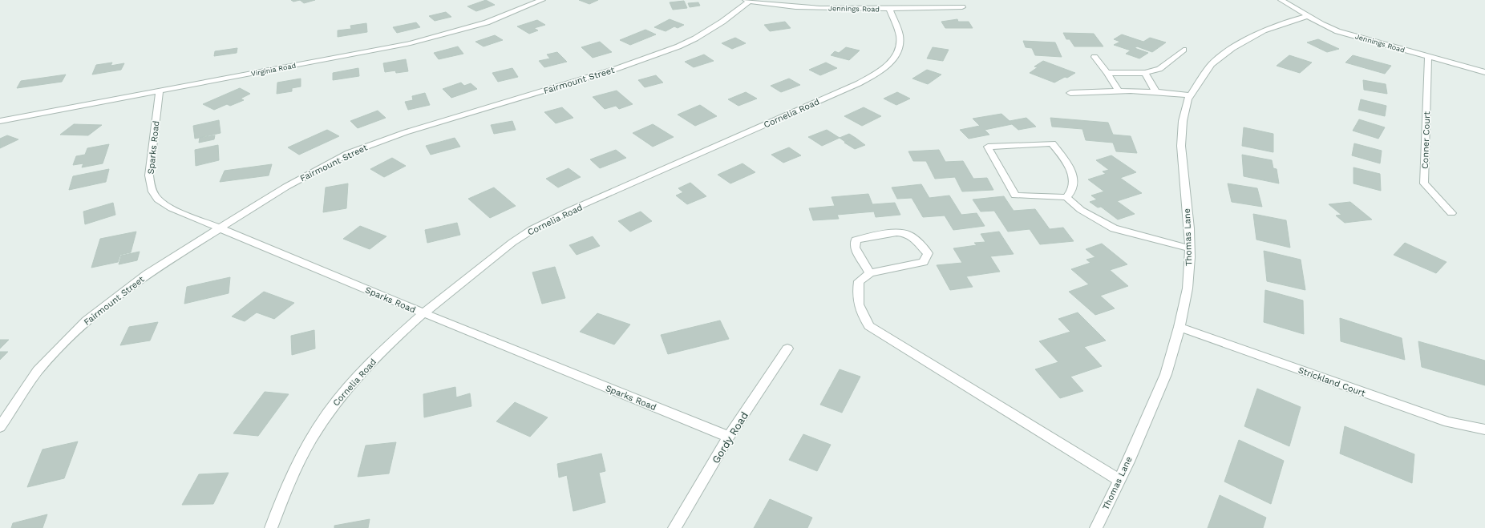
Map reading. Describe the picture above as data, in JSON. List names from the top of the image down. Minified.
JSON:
{"streets":{"street":["Jennings Road","Virginia Road","Fairmount Street","Cornelia Road","Conner Court","Sparks Road","Thomas Lane","Strickland Court","Gordy Road"]},"crossings":[["Jennings Road","Fairmount Street"],["Jennings Road","Cornelia Road"],["Jennings Road","Conner Court"],["Jennings Road","Thomas Lane"],["Virginia Road","Sparks Road"],["Fairmount Street","Sparks Road"],["Cornelia Road","Sparks Road"],["Sparks Road","Gordy Road"],["Thomas Lane","Strickland Court"]]}
